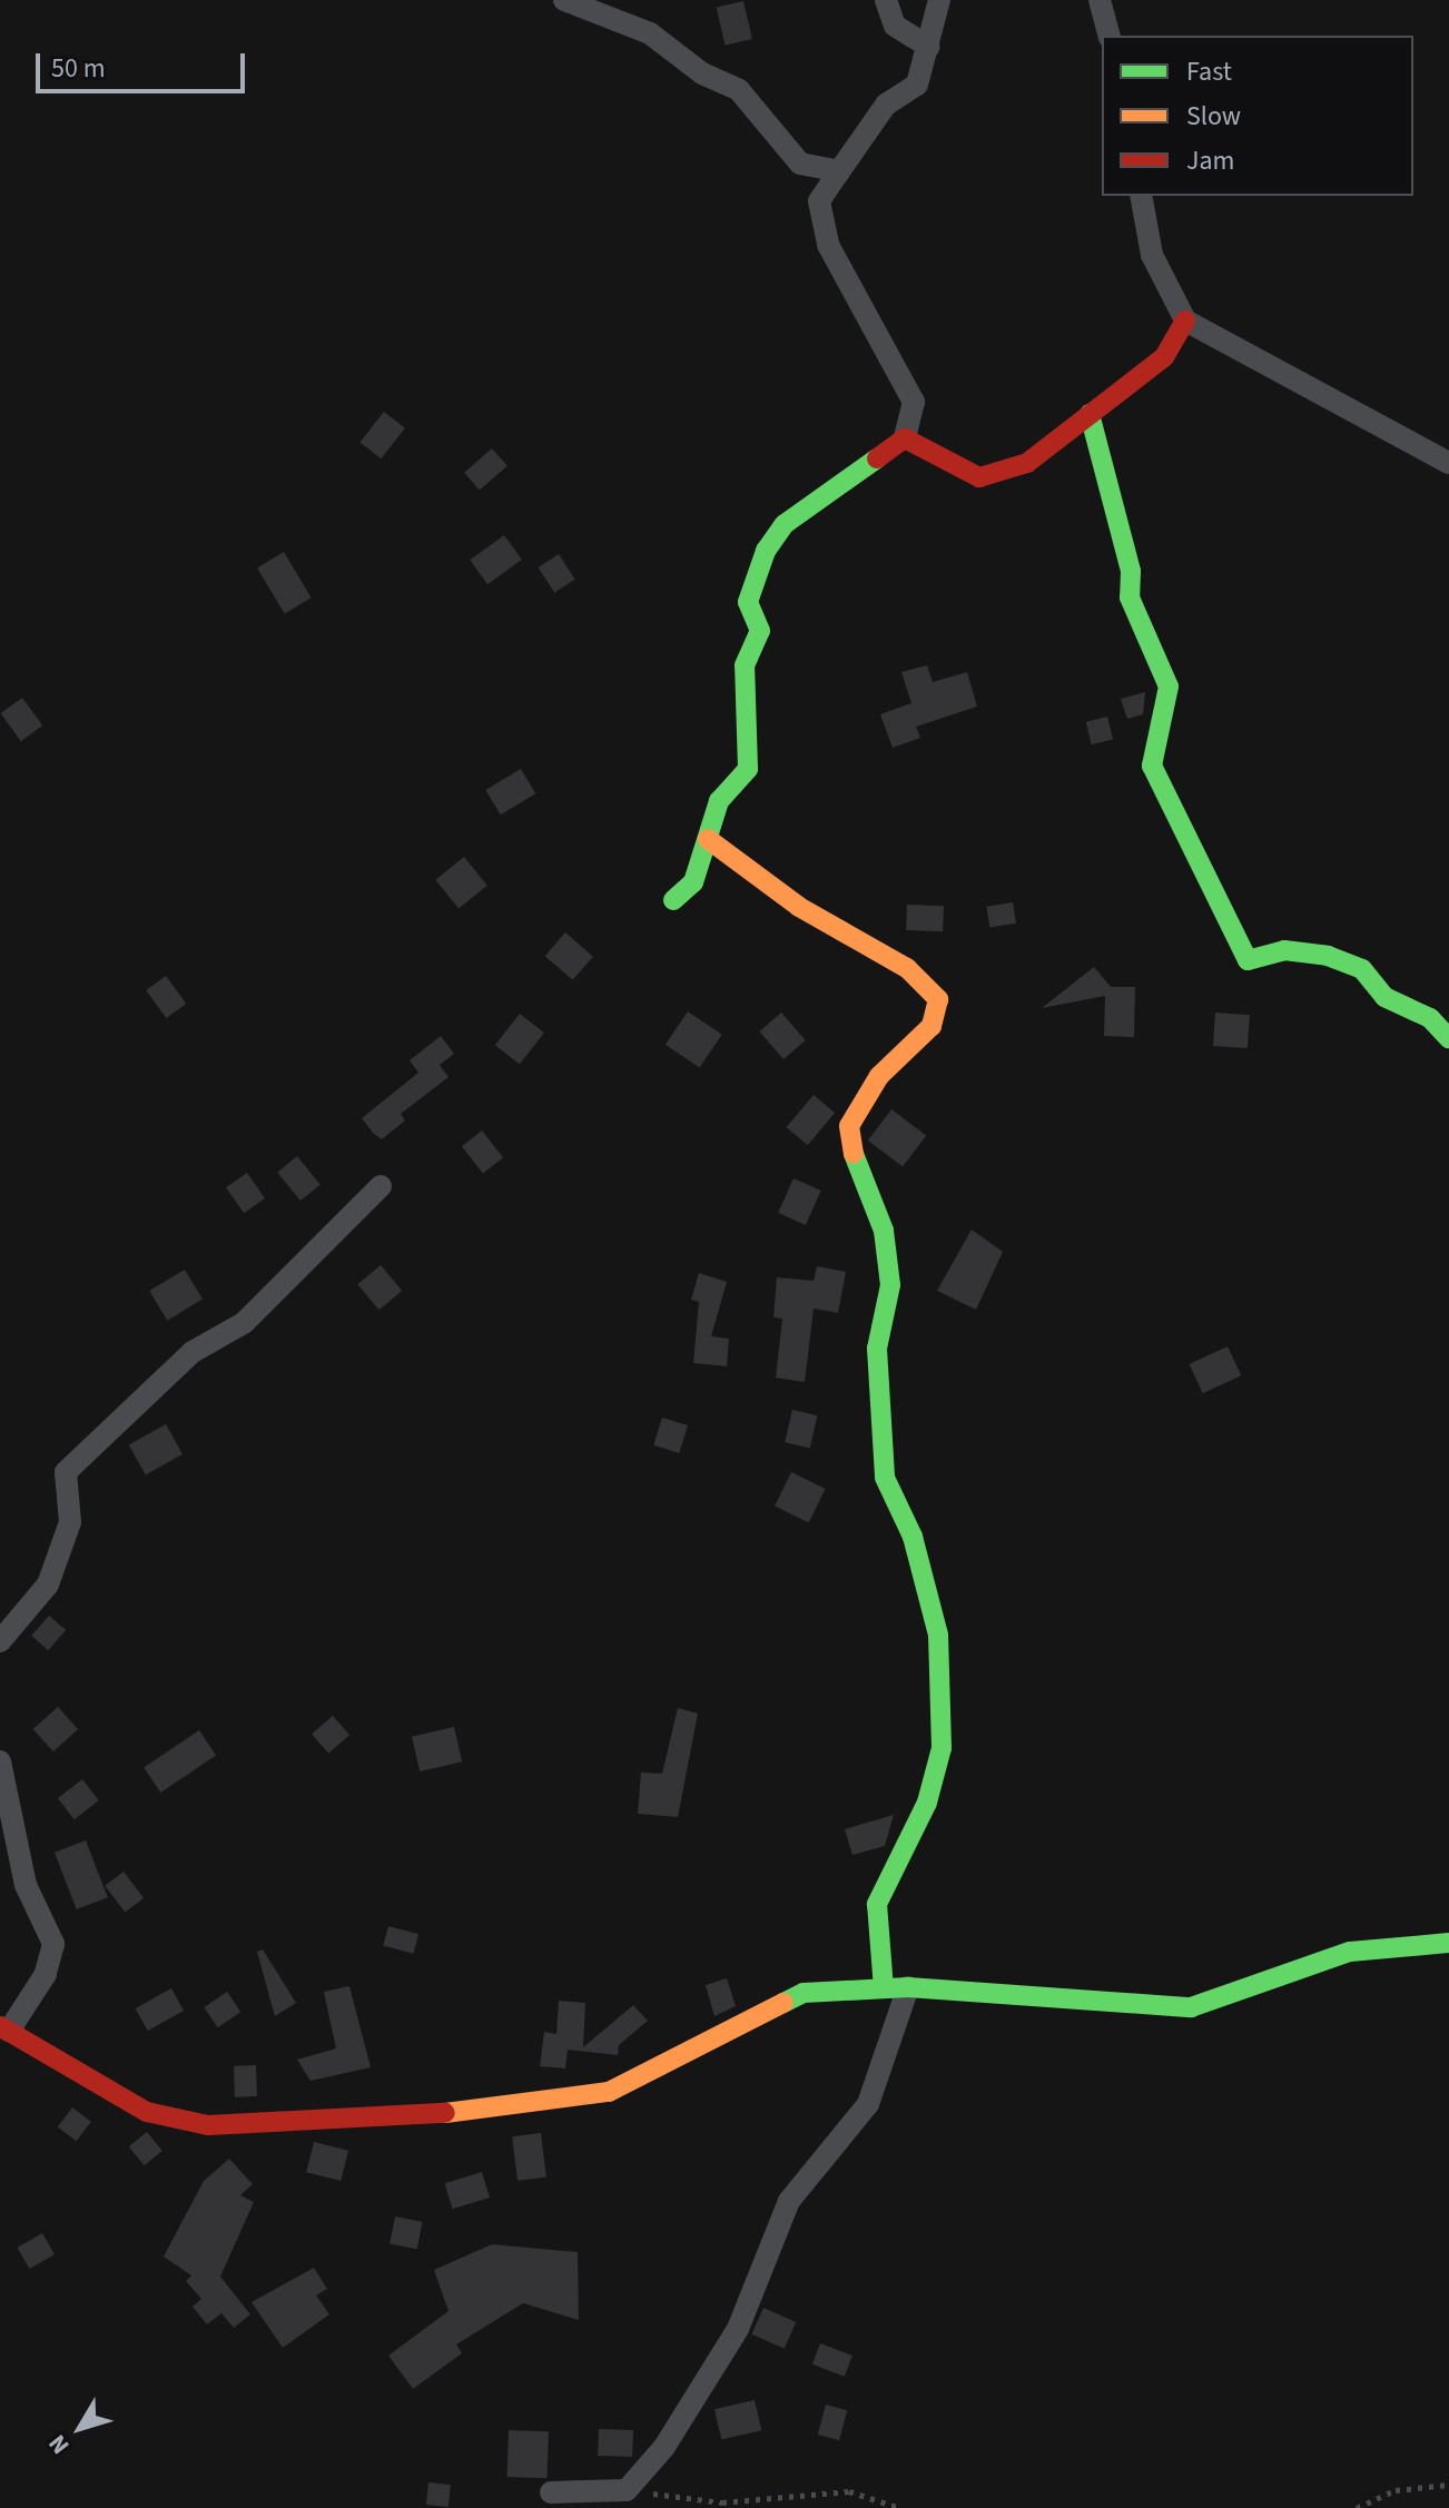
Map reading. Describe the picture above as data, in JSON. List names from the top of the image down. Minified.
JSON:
{"legend":["Fast","Slow","Jam"],"scale_bar":"50 m","north":"bottom left"}
